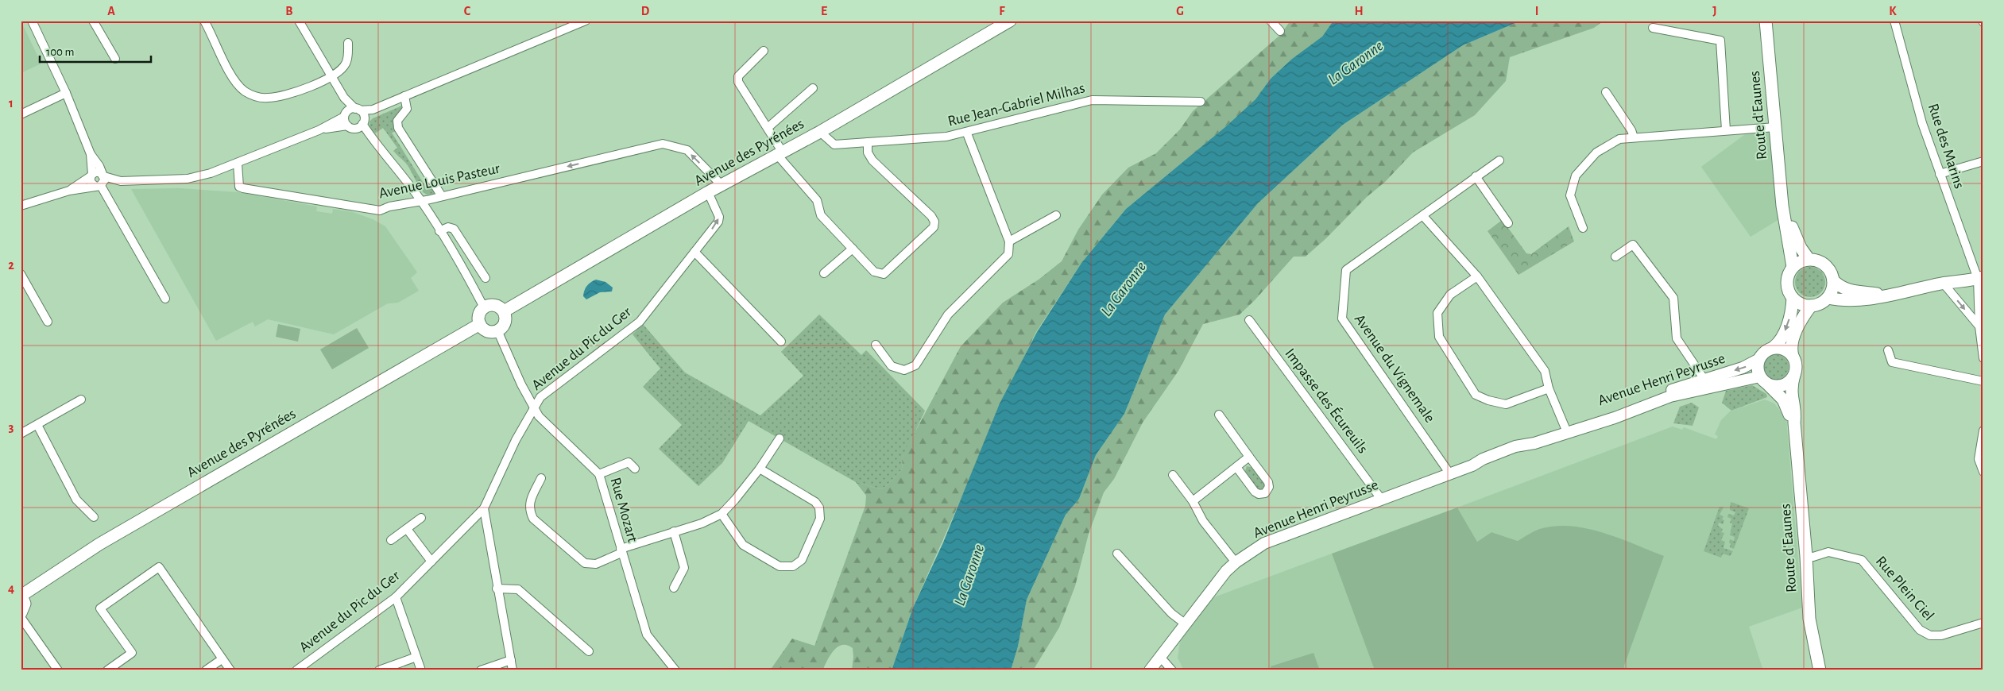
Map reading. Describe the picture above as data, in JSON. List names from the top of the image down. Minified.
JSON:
{"streets":{"main road":["Route d'Eaunes","Avenue des Pyrénées"],"street":["Rue Jean-Gabriel Milhas","Rue des Marins","Avenue Louis Pasteur","Avenue du Pic du Ger","Avenue du Vignemale","Avenue Henri Peyrusse","Impasse des Écureuils","Rue Mozart","Rue Plein Ciel"]},"crossings":[["Rue Jean-Gabriel Milhas","Avenue des Pyrénées"],["Route d'Eaunes","Avenue Henri Peyrusse"],["Route d'Eaunes","Rue Plein Ciel"],["Avenue des Pyrénées","Avenue Louis Pasteur"],["Avenue des Pyrénées","Avenue du Pic du Ger"],["Avenue des Pyrénées","Rue Mozart"],["Avenue du Pic du Ger","Rue Mozart"],["Avenue du Vignemale","Avenue Henri Peyrusse"],["Avenue Henri Peyrusse","Impasse des Écureuils"]],"one_way":["Avenue Louis Pasteur"],"water":["La Garonne"],"scale_bar":"100 m","grid":{"columns":["A","B","C","D","E","F","G","H","I","J","K"],"rows":["1","2","3","4"]}}
